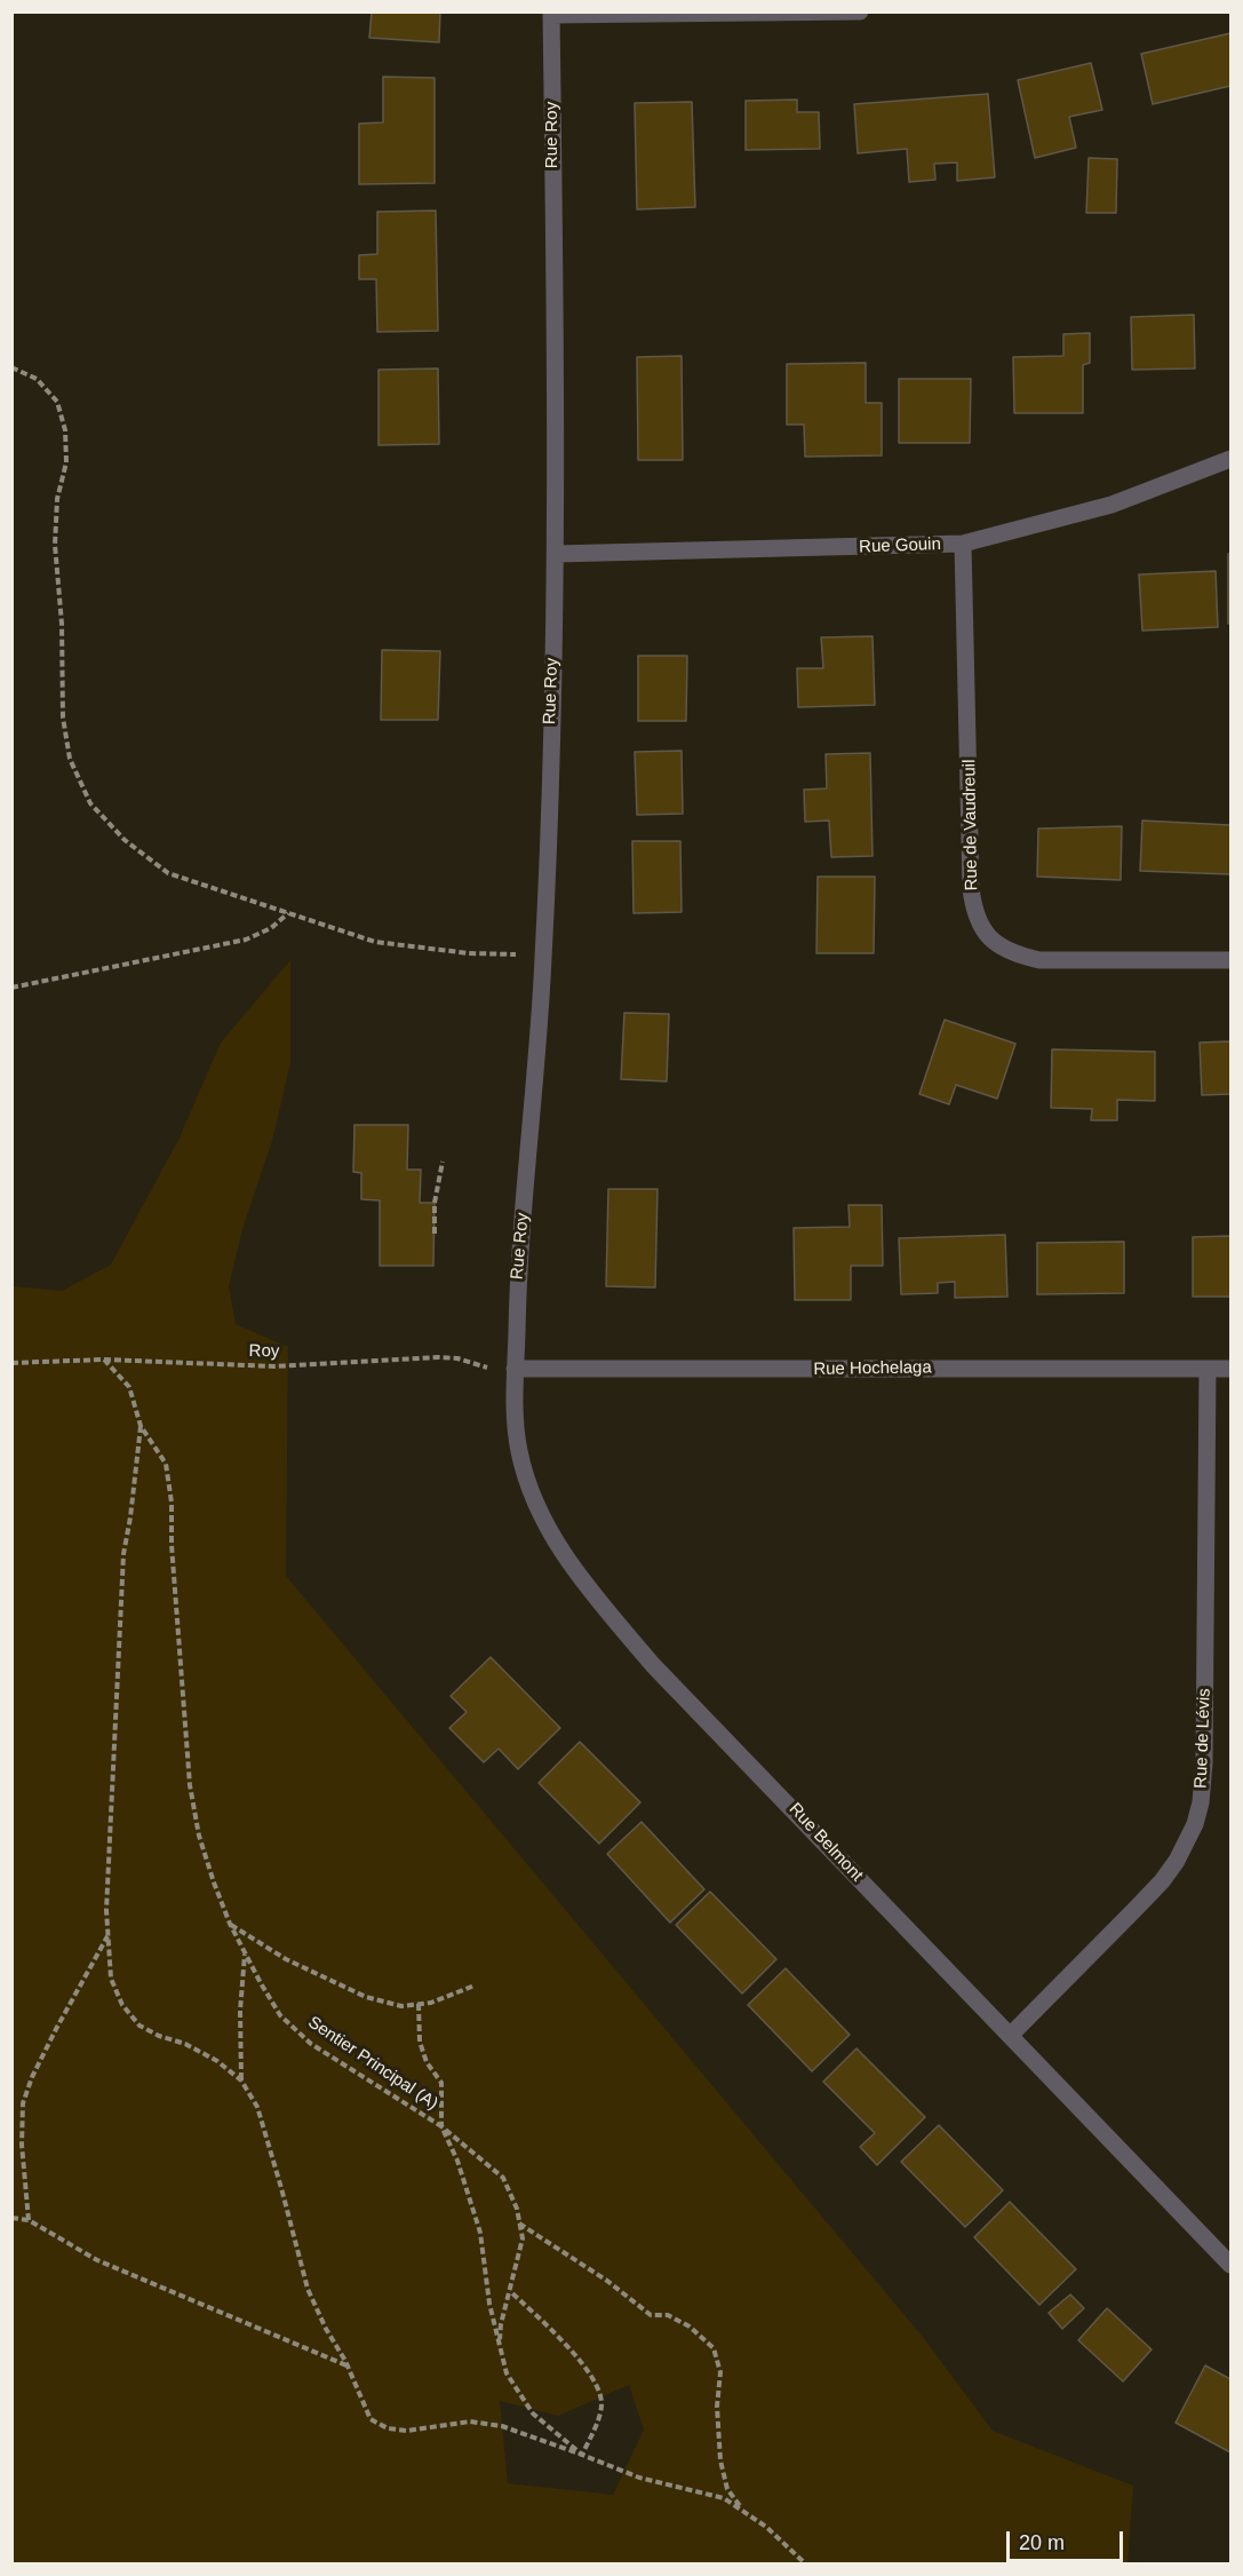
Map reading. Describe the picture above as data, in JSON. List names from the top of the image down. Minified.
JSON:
{"streets":{"street":["Rue Roy","Rue Gouin","Rue de Vaudreuil","Rue Hochelaga","Rue de Lévis","Rue Belmont"],"path":["Roy","Sentier Principal (A)"]},"crossings":[["Rue Roy","Rue Gouin"],["Rue Roy","Roy"],["Rue Roy","Rue Hochelaga"],["Rue Roy","Rue Belmont"],["Rue Gouin","Rue de Vaudreuil"],["Roy","Rue Hochelaga"],["Roy","Rue Belmont"],["Roy","Sentier Principal (A)"],["Rue Hochelaga","Rue de Lévis"],["Rue Hochelaga","Rue Belmont"],["Rue de Lévis","Rue Belmont"]],"scale_bar":"20 m"}
